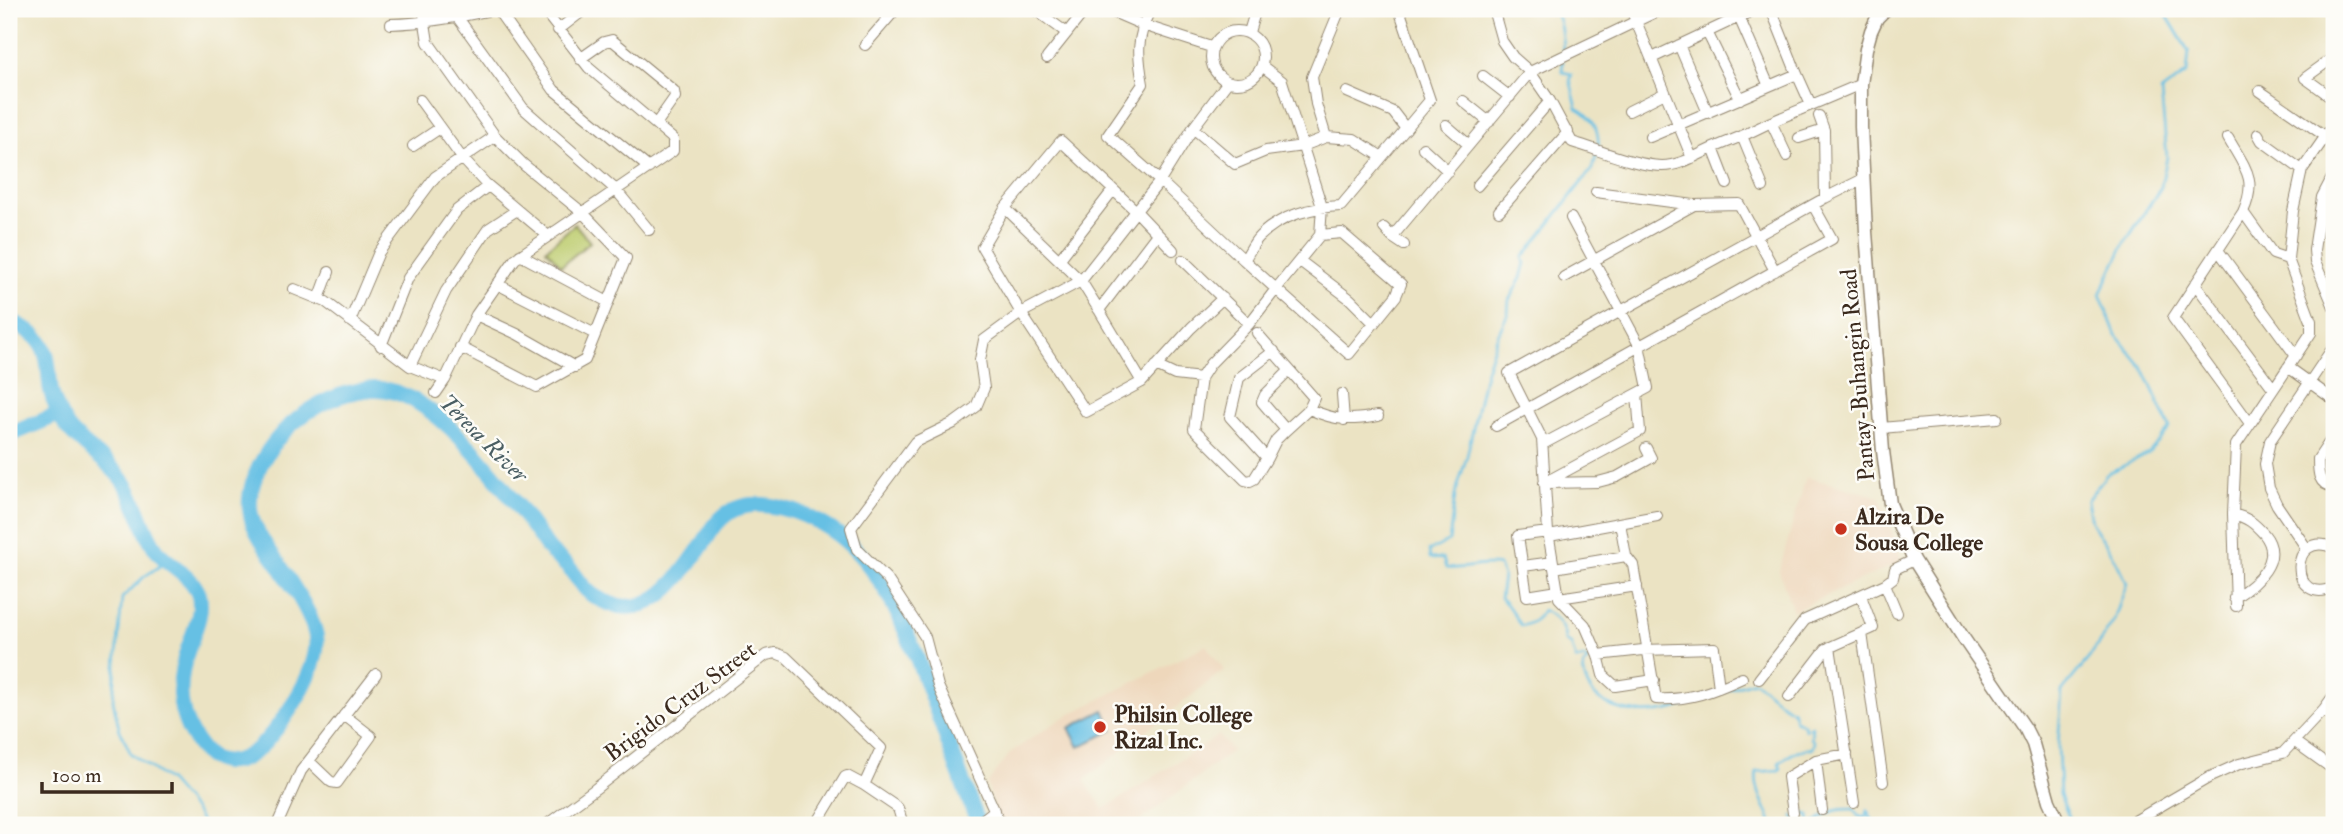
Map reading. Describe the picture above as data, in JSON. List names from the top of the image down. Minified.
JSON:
{"streets":{"street":["Pantay-Buhangin Road","Brigido Cruz Street"]},"water":["Teresa River"],"places":["Alzira De Sousa College","Philsin College Rizal Inc."],"scale_bar":"100 m"}
